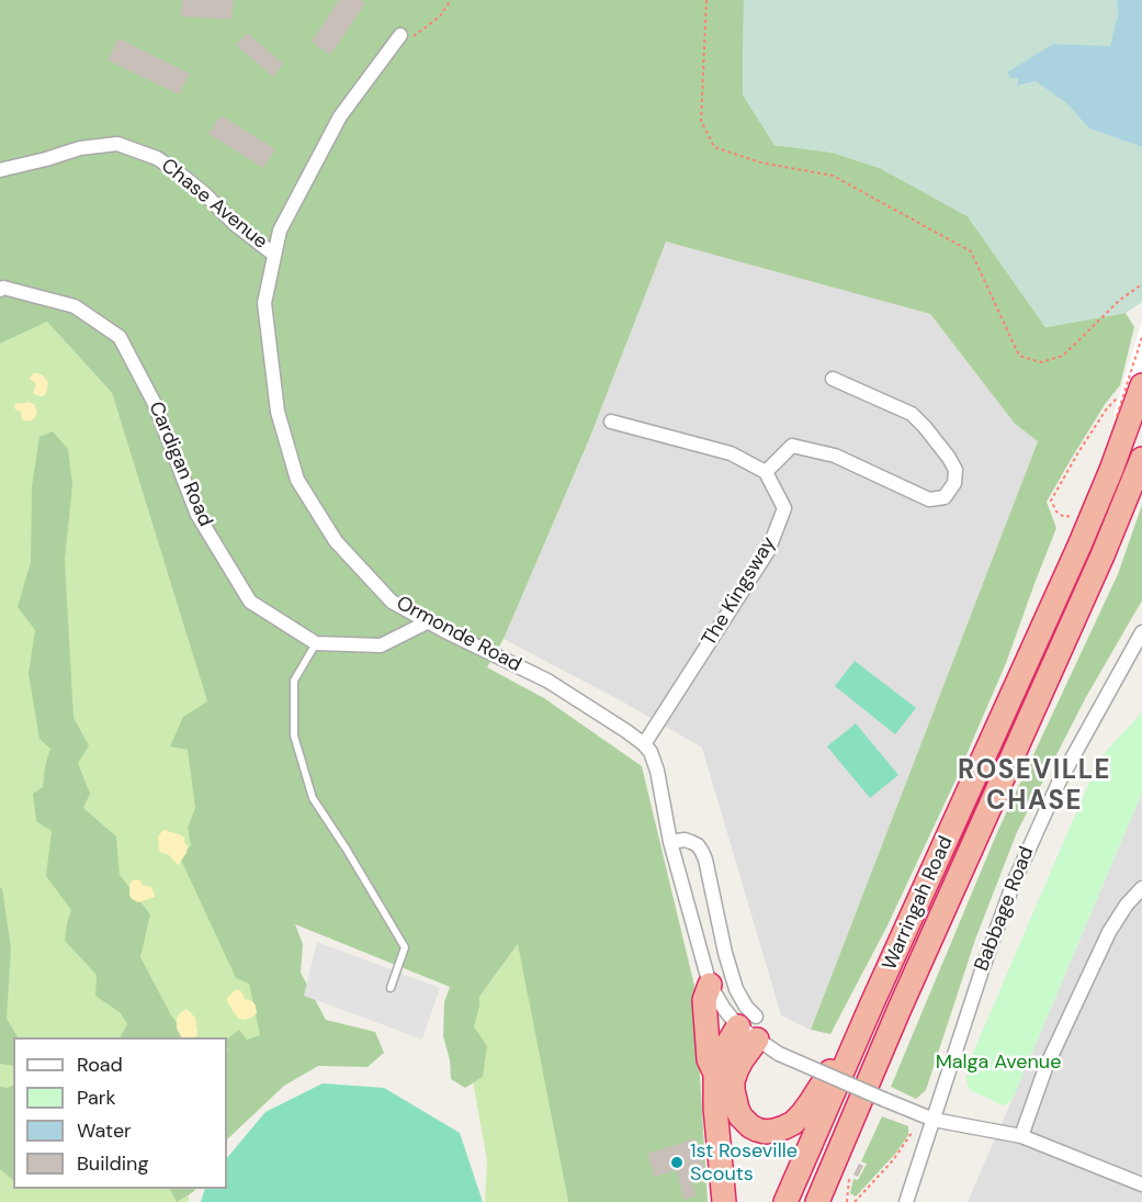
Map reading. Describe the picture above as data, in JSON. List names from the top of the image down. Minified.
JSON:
{"streets":{"highway":["Warringah Road"],"street":["Chase Avenue","Cardigan Road","The Kingsway","Ormonde Road","Babbage Road"]},"crossings":[["Chase Avenue","Ormonde Road"],["The Kingsway","Ormonde Road"]],"districts":["ROSEVILLE CHASE"],"parks":["Malga Avenue"],"places":["1st Roseville Scouts"],"legend":["Road","Park","Water","Building"]}
